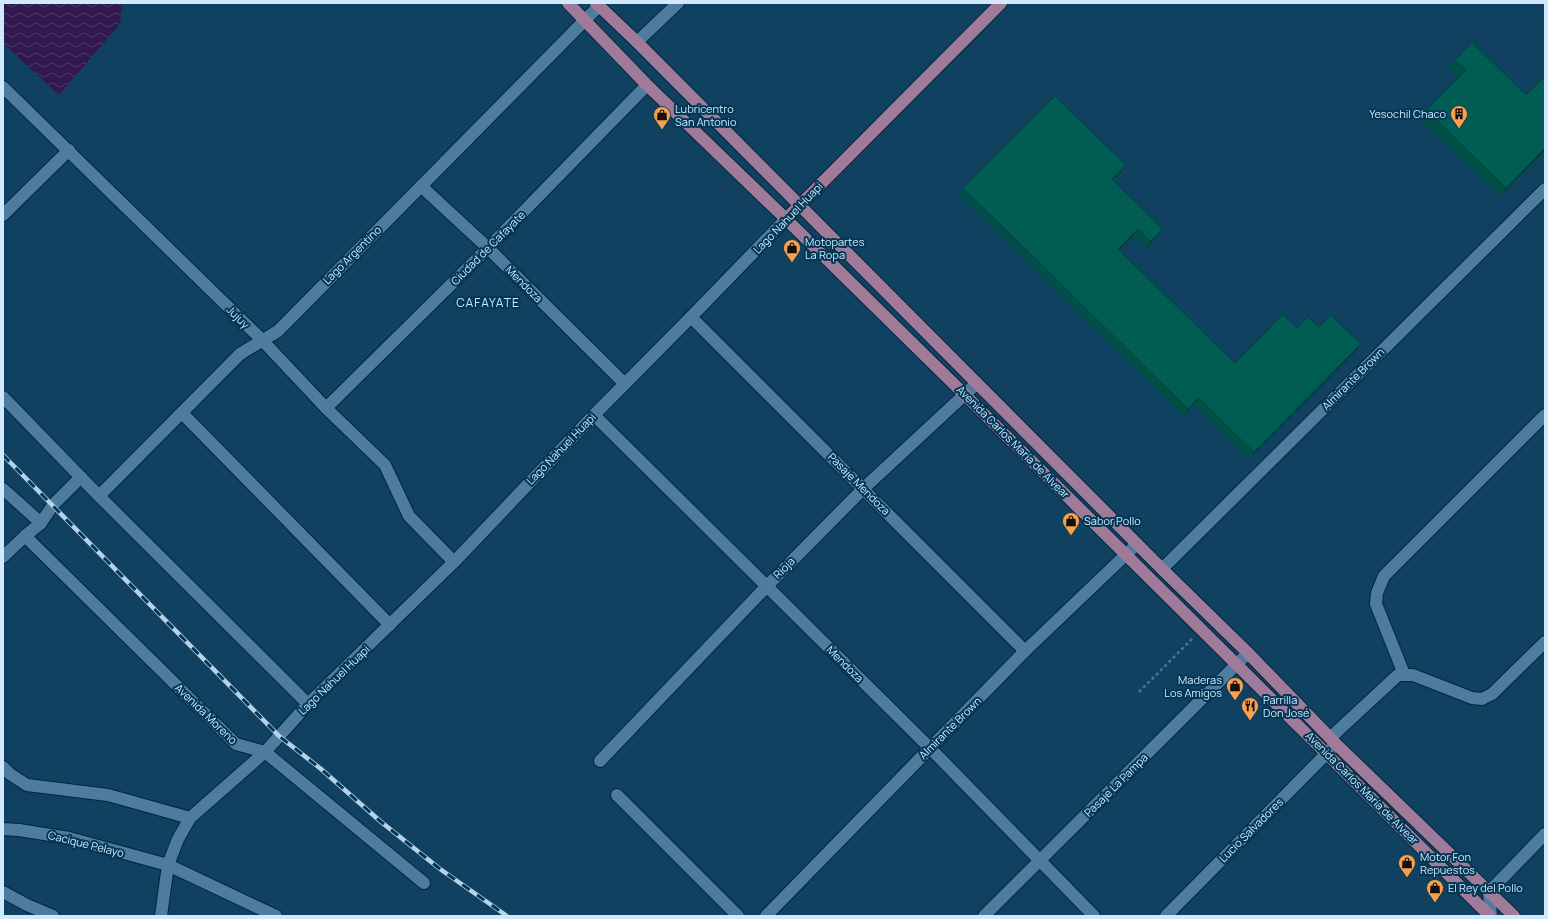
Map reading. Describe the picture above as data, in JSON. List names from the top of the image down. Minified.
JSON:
{"streets":{"main road":["Lago Nahuel Huapi","Avenida Carlos María de Alvear"],"street":["Ciudad de Cafayate","Lago Argentino","Mendoza","Jujuy","Almirante Brown","Pasaje Mendoza","Rioja","Avenida Moreno","Pasaje La Pampa","Lucio Salvadores","Cacique Pelayo"]},"crossings":[["Lago Nahuel Huapi","Mendoza"],["Lago Nahuel Huapi","Jujuy"],["Lago Nahuel Huapi","Avenida Carlos María de Alvear"],["Lago Nahuel Huapi","Pasaje Mendoza"],["Lago Nahuel Huapi","Avenida Moreno"],["Lago Nahuel Huapi","Cacique Pelayo"],["Ciudad de Cafayate","Mendoza"],["Ciudad de Cafayate","Jujuy"],["Ciudad de Cafayate","Avenida Carlos María de Alvear"],["Lago Argentino","Mendoza"],["Lago Argentino","Jujuy"],["Lago Argentino","Avenida Carlos María de Alvear"],["Mendoza","Almirante Brown"],["Mendoza","Rioja"],["Mendoza","Pasaje La Pampa"],["Almirante Brown","Avenida Carlos María de Alvear"],["Almirante Brown","Pasaje Mendoza"],["Avenida Carlos María de Alvear","Rioja"],["Avenida Carlos María de Alvear","Pasaje La Pampa"],["Avenida Carlos María de Alvear","Lucio Salvadores"],["Pasaje Mendoza","Rioja"]],"districts":["CAFAYATE"],"places":{"building":["Yesochil Chaco"],"shop":["Lubricentro San Antonio","Motopartes La Ropa","Sabor Pollo","Maderas Los Amigos","Motor Fon Repuestos","El Rey del Pollo"],"restaurant":["Parrilla Don José"]}}
